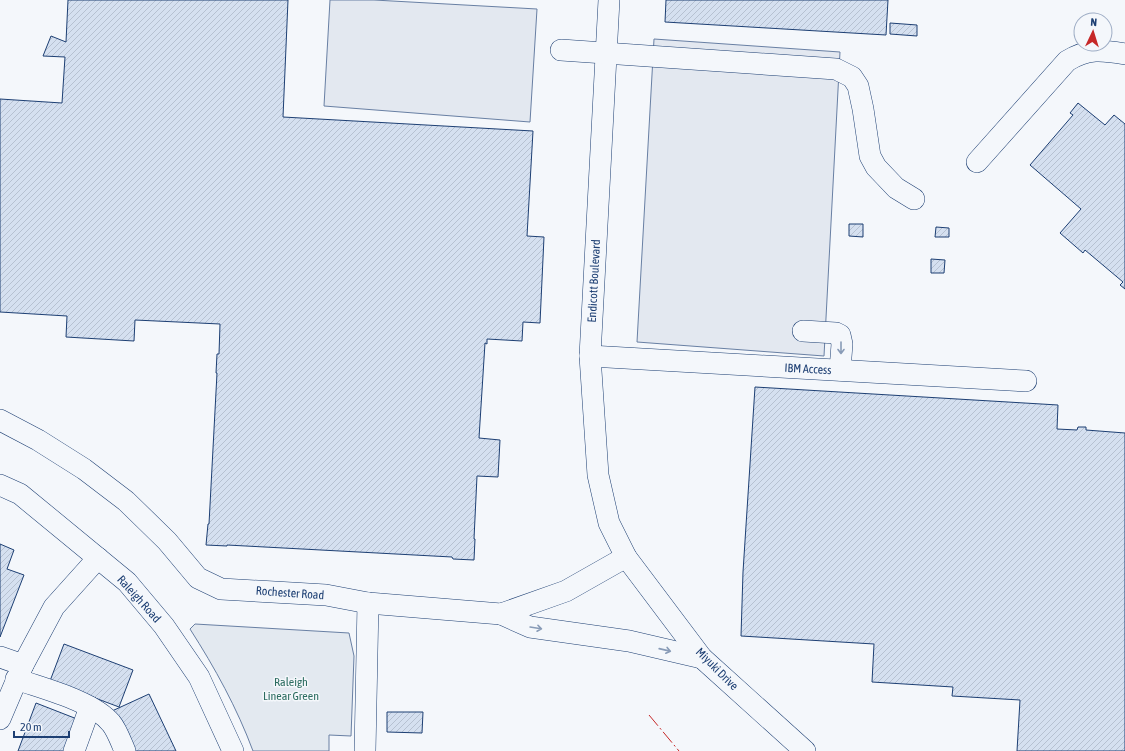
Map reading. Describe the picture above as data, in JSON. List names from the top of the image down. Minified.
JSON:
{"streets":{"street":["Endicott Boulevard","IBM Access","Rochester Road","Raleigh Road","Miyuki Drive"]},"crossings":[["Endicott Boulevard","IBM Access"],["Endicott Boulevard","Rochester Road"],["Endicott Boulevard","Miyuki Drive"],["Rochester Road","Miyuki Drive"]],"parks":["Raleigh Linear Green"],"scale_bar":"20 m","north":"top"}
